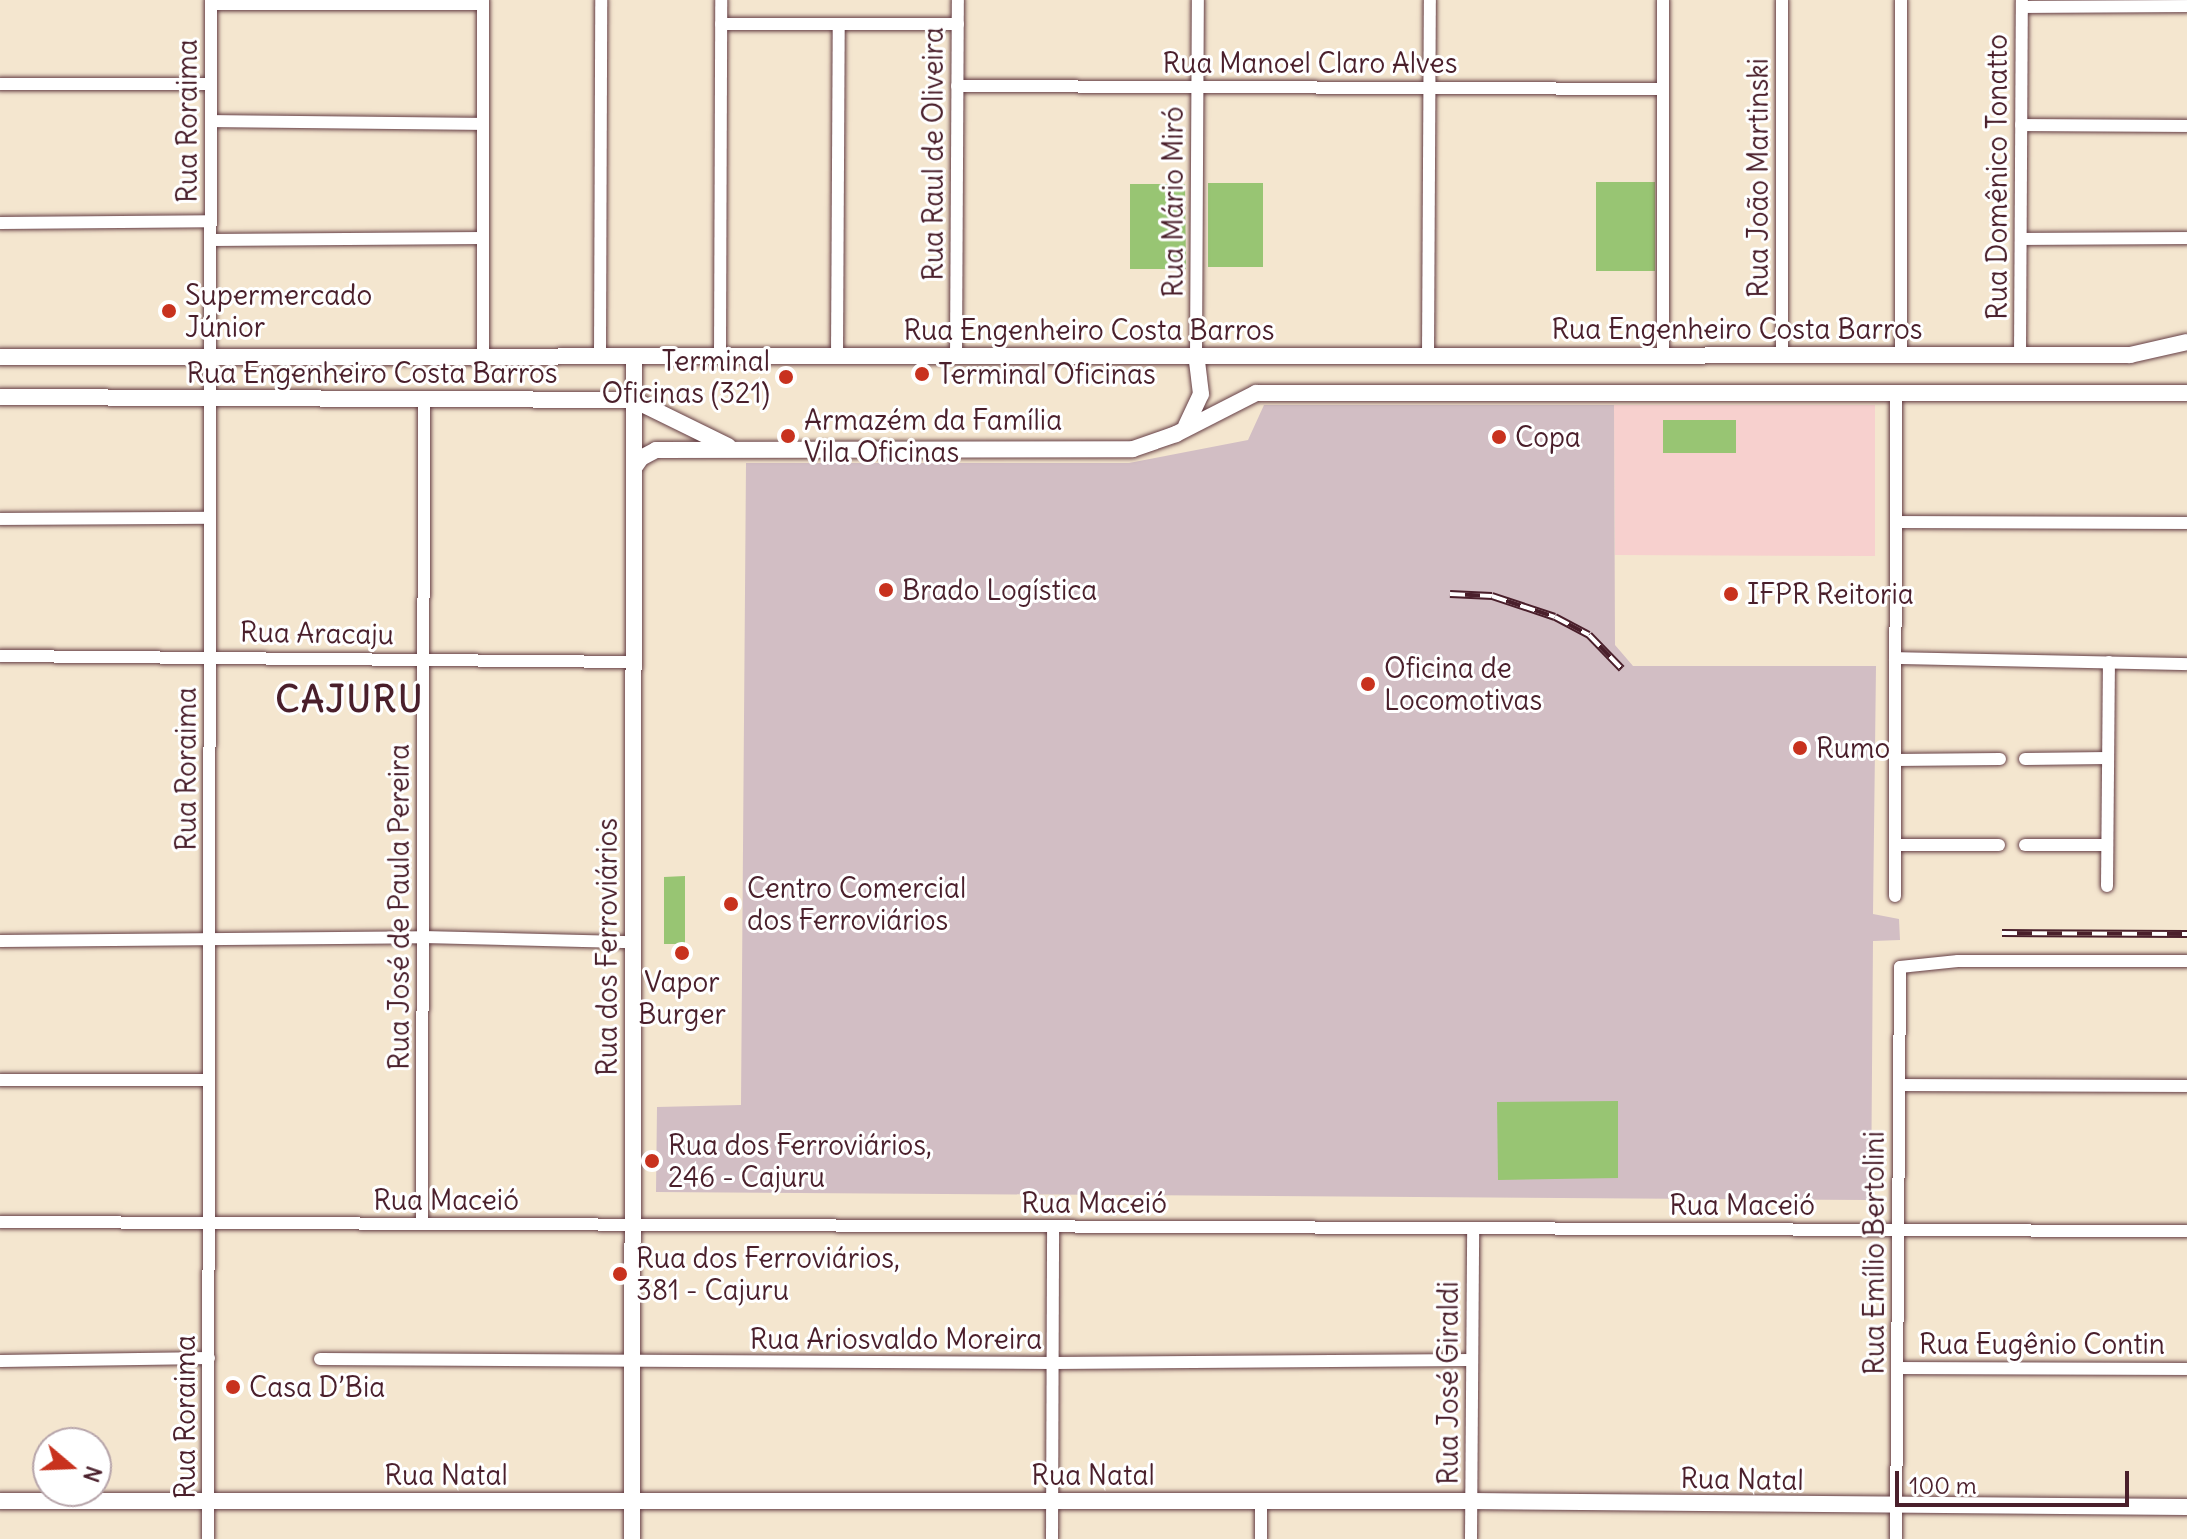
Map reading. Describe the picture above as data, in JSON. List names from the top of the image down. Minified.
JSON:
{"streets":{"street":["Rua Manoel Claro Alves","Rua Roraima","Rua Raul de Oliveira","Rua Domênico Tonatto","Rua João Martinski","Rua Mário Miró","Rua Engenheiro Costa Barros","Rua Aracaju","Rua José de Paula Pereira","Rua dos Ferroviários","Rua Maceió","Rua Emílio Bertolini","Rua Ariosvaldo Moreira","Rua Eugênio Contin","Rua José Giraldi","Rua Natal"]},"crossings":[["Rua Manoel Claro Alves","Rua Raul de Oliveira"],["Rua Manoel Claro Alves","Rua Mário Miró"],["Rua Roraima","Rua Engenheiro Costa Barros"],["Rua Roraima","Rua Aracaju"],["Rua Roraima","Rua Maceió"],["Rua Roraima","Rua Natal"],["Rua Raul de Oliveira","Rua Engenheiro Costa Barros"],["Rua Domênico Tonatto","Rua Engenheiro Costa Barros"],["Rua João Martinski","Rua Engenheiro Costa Barros"],["Rua Mário Miró","Rua Engenheiro Costa Barros"],["Rua Engenheiro Costa Barros","Rua José de Paula Pereira"],["Rua Engenheiro Costa Barros","Rua dos Ferroviários"],["Rua Aracaju","Rua José de Paula Pereira"],["Rua Aracaju","Rua dos Ferroviários"],["Rua José de Paula Pereira","Rua Maceió"],["Rua dos Ferroviários","Rua Maceió"],["Rua dos Ferroviários","Rua Ariosvaldo Moreira"],["Rua dos Ferroviários","Rua Natal"],["Rua Maceió","Rua Emílio Bertolini"],["Rua Maceió","Rua José Giraldi"],["Rua Emílio Bertolini","Rua Eugênio Contin"],["Rua Emílio Bertolini","Rua Natal"],["Rua Ariosvaldo Moreira","Rua José Giraldi"],["Rua José Giraldi","Rua Natal"]],"districts":["CAJURU"],"places":["Supermercado Júnior","Terminal Oficinas","Terminal Oficinas (321)","Armazém da Família Vila Oficinas","Copa","Brado Logística","IFPR Reitoria","Oficina de Locomotivas","Rumo","Centro Comercial dos Ferroviários","Vapor Burger","Rua dos Ferroviários, 246 - Cajuru","Rua dos Ferroviários, 381 - Cajuru","Casa D’Bia"],"scale_bar":"100 m","north":"right"}
